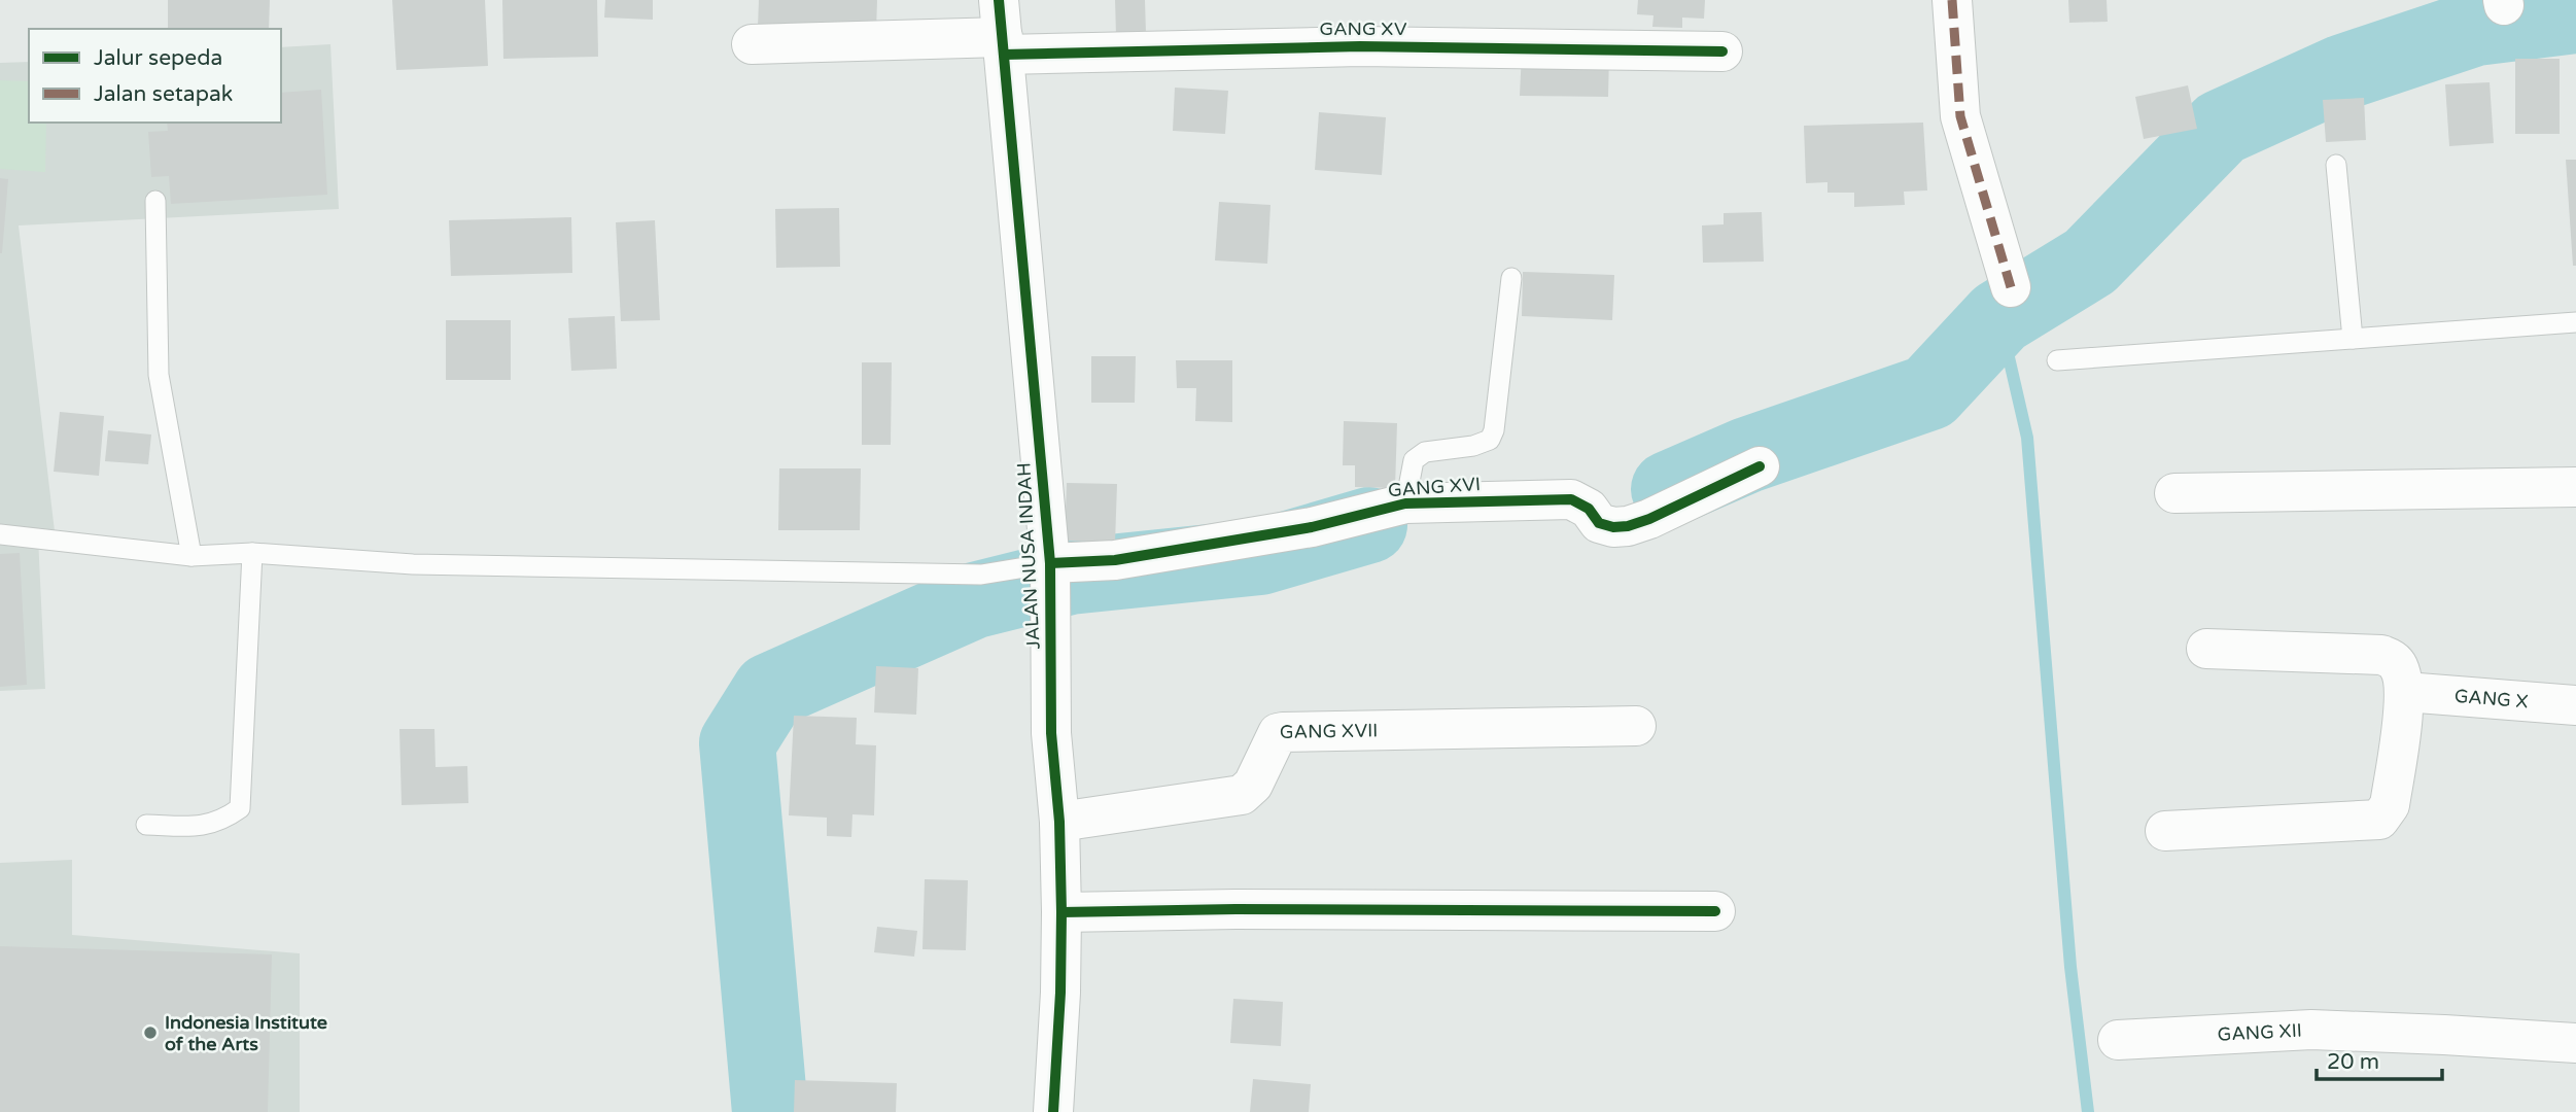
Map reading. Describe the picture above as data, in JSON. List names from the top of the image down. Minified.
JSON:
{"streets":{"street":["GANG XV","GANG XVI","JALAN NUSA INDAH","GANG X","GANG XVII","GANG XII"]},"crossings":[["GANG XV","JALAN NUSA INDAH"],["GANG XVI","JALAN NUSA INDAH"],["JALAN NUSA INDAH","GANG XVII"]],"places":["Indonesia Institute of the Arts"],"legend":["Jalur sepeda","Jalan setapak"],"scale_bar":"20 m"}
